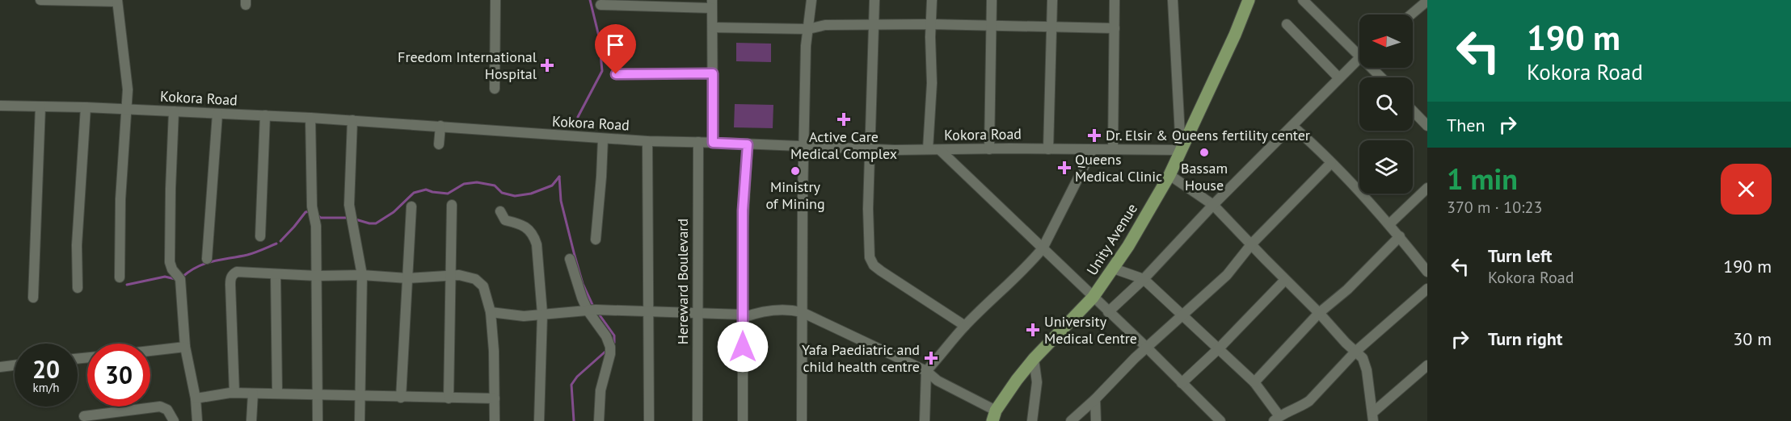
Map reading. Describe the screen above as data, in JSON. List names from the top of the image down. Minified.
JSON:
{"streets":{"main road":["Unity Avenue"],"street":["Kokora Road","Hereward Boulevard"]},"crossings":[["Kokora Road","Unity Avenue"],["Kokora Road","Hereward Boulevard"]],"places":{"health":["Freedom International Hospital","Active Care Medical Complex","Dr. Elsir & Queens fertility center","Queens Medical Clinic","University Medical Centre","Yafa Paediatric and child health centre"],"other":["Bassam House","Ministry of Mining"]},"north":"left","page":{"turn":["190 m","Kokora Road"],"then":"Then","heading":["1 min","370 m · 10:23"],"list":[{"name":"Turn left","note":"Kokora Road","value":"190 m"},{"name":"Turn right","value":"30 m"}],"speed":"20 km/h","limit":"30"}}
